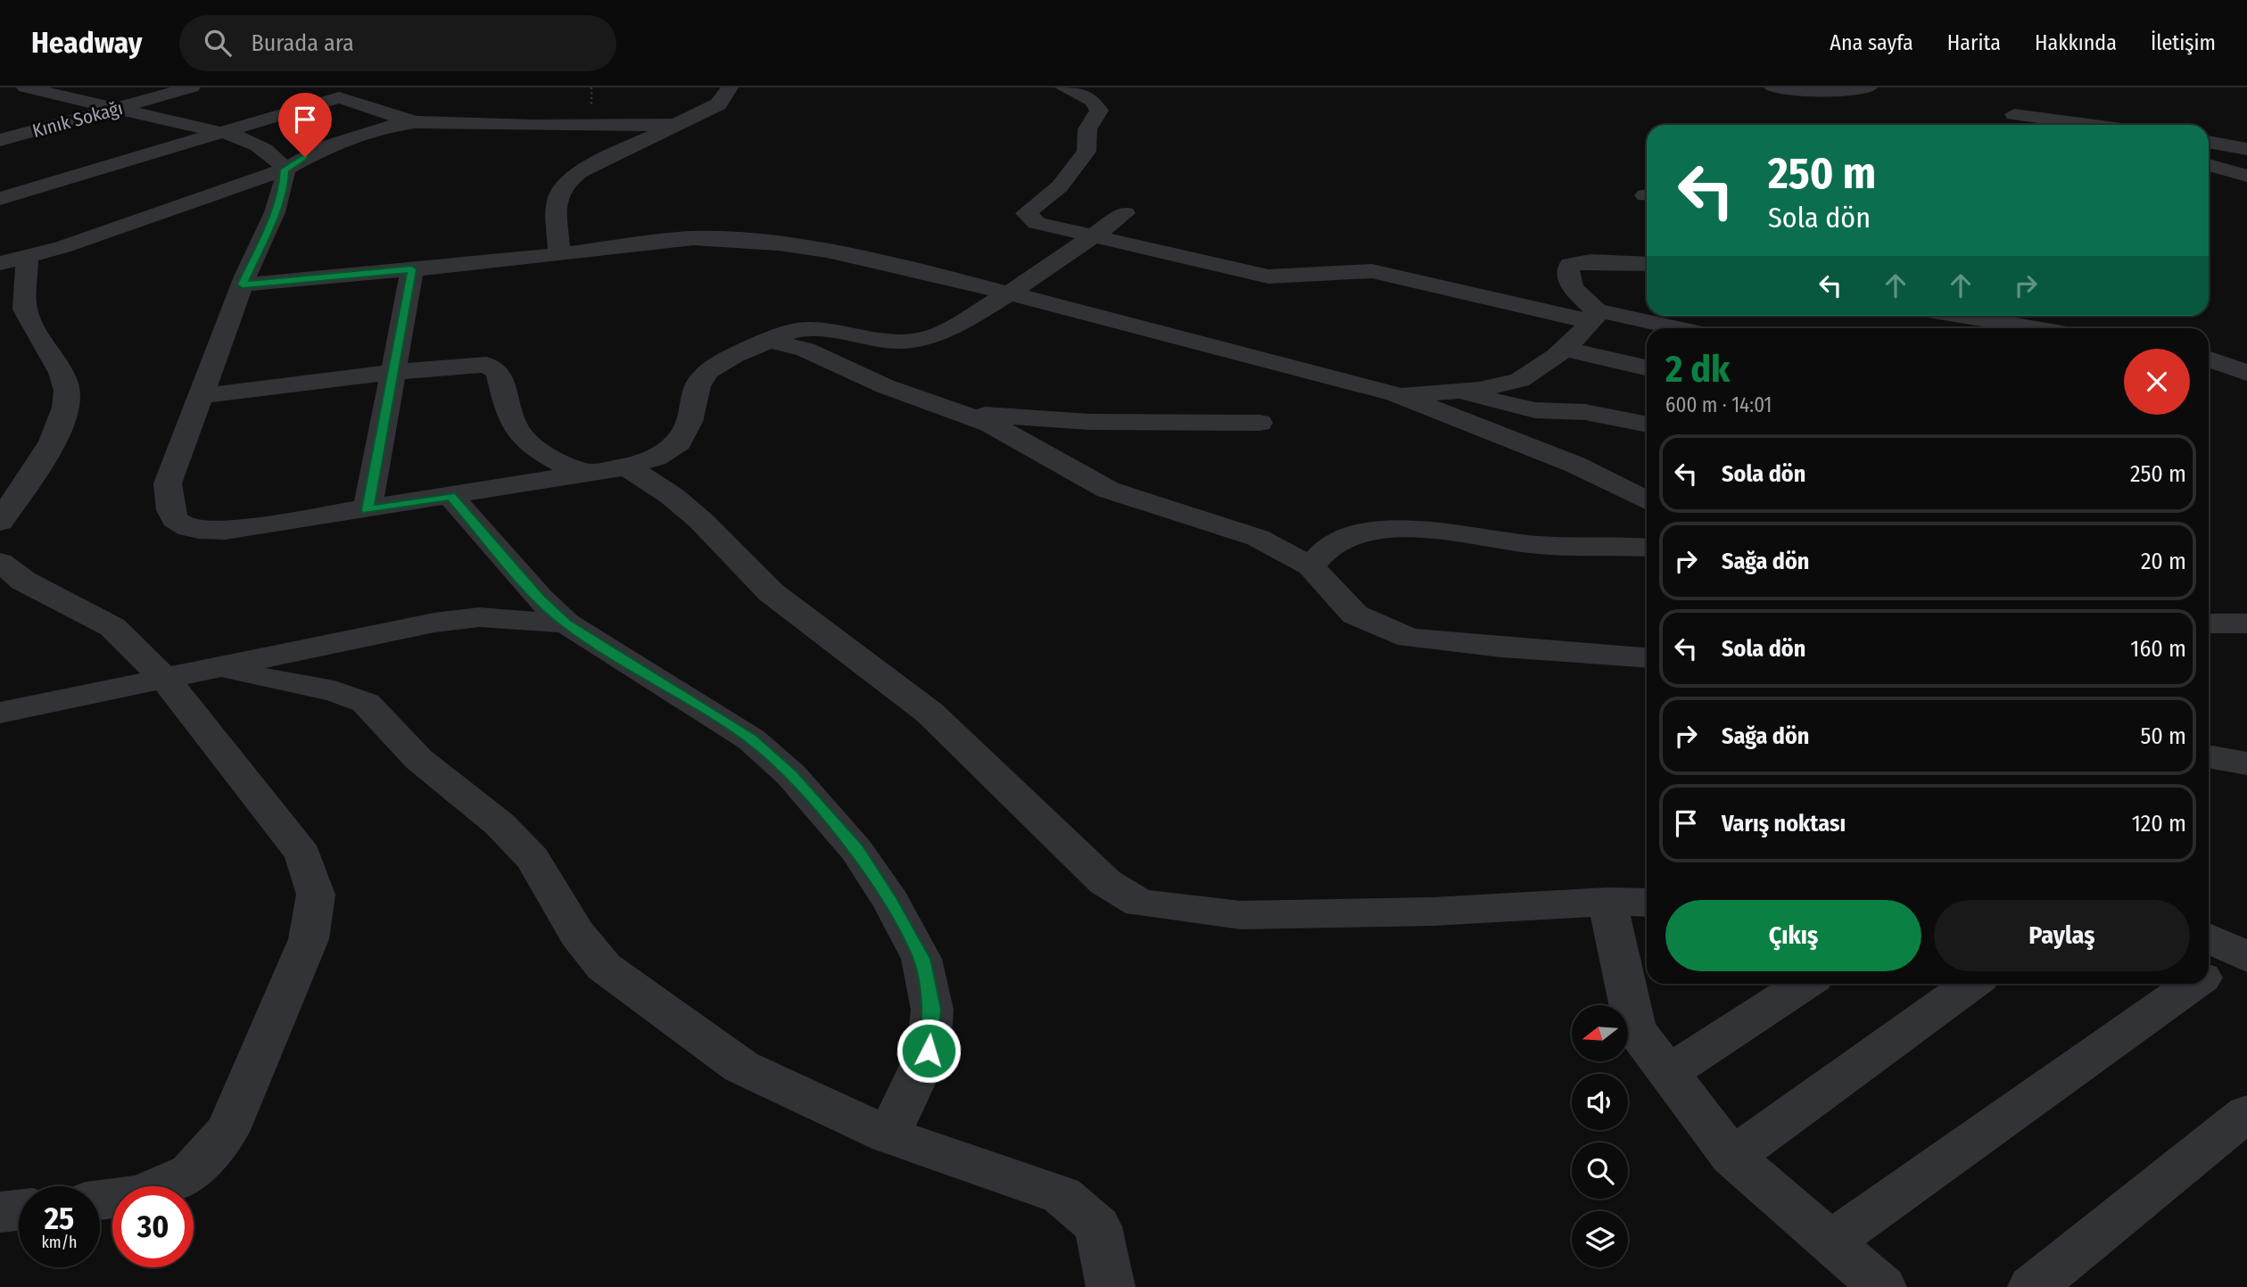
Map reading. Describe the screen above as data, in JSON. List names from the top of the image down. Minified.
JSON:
{"streets":{"street":["Kınık Sokağı"]},"north":"left","page":{"header":"Headway","search":"Burada ara","nav":["Ana sayfa","Harita","Hakkında","İletişim"],"turn":["250 m","Sola dön"],"heading":["2 dk","600 m · 14:01"],"list":[{"name":"Sola dön","value":"250 m"},{"name":"Sağa dön","value":"20 m"},{"name":"Sola dön","value":"160 m"},{"name":"Sağa dön","value":"50 m"},{"name":"Varış noktası","value":"120 m"}],"buttons":["Çıkış","Paylaş"],"speed":"25 km/h","limit":"30"}}
